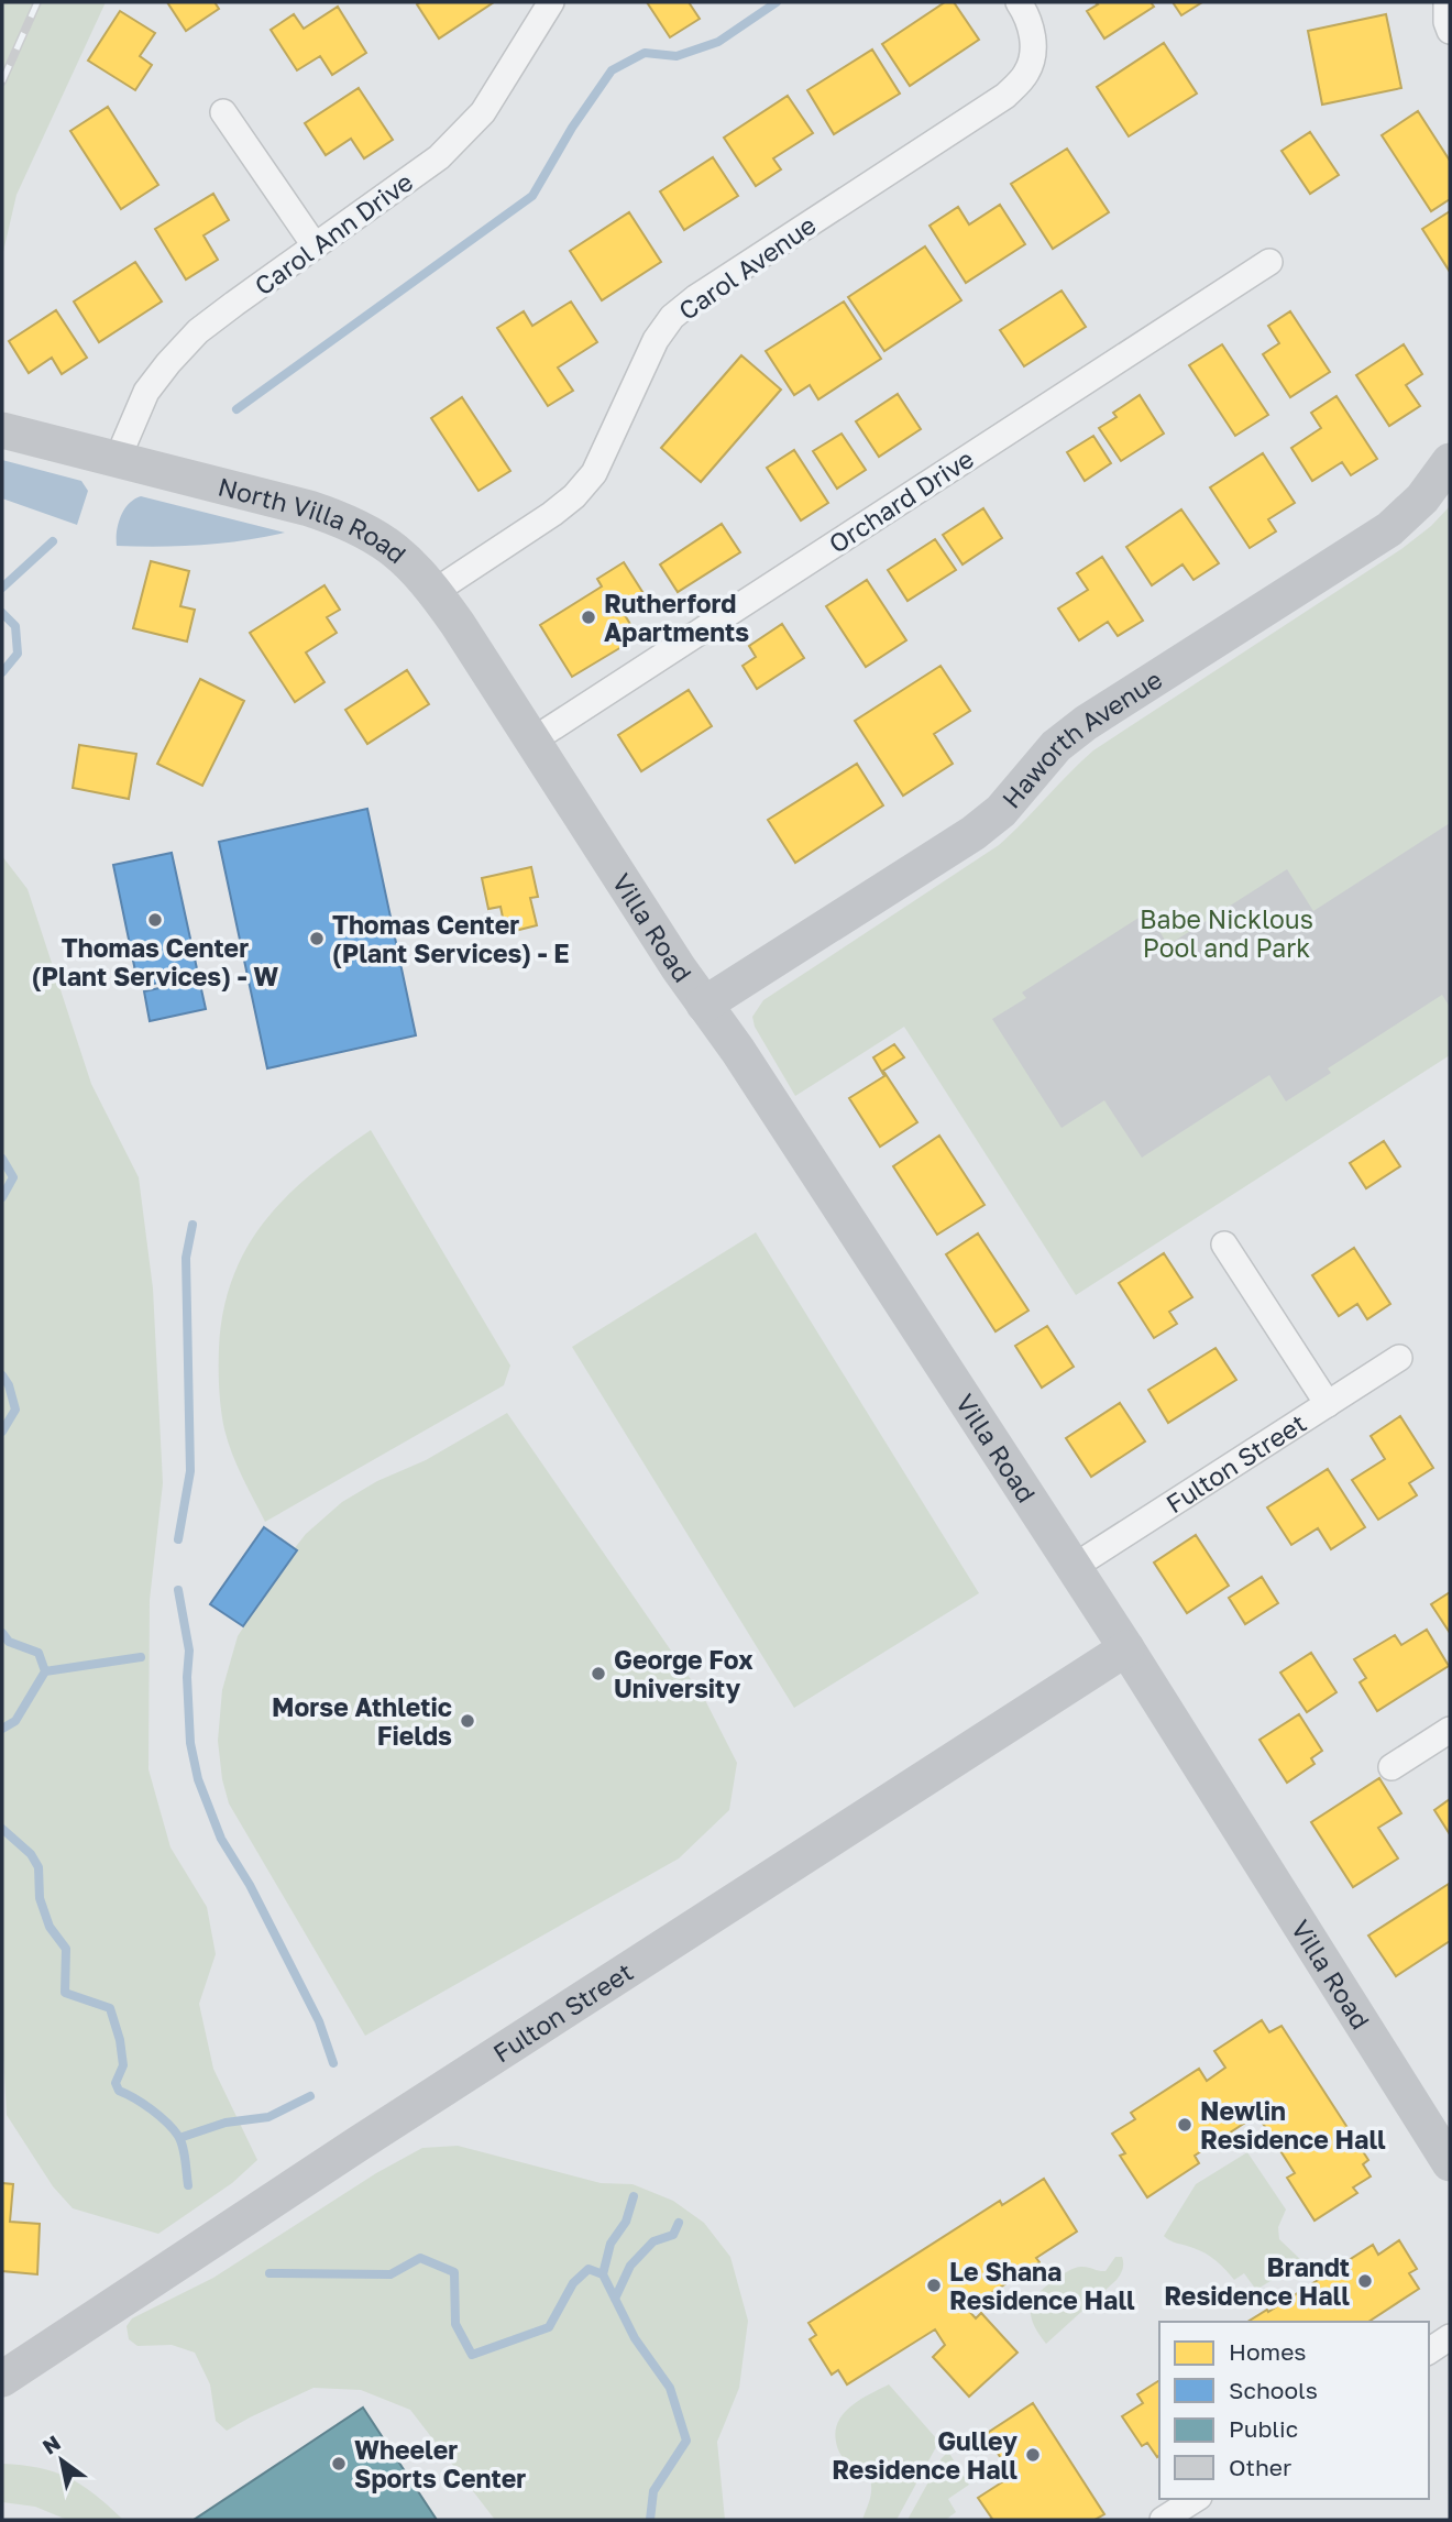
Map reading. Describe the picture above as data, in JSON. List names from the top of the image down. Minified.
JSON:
{"streets":{"main road":["North Villa Road","Haworth Avenue","Villa Road","Fulton Street"],"street":["Carol Ann Drive","Carol Avenue","Orchard Drive"]},"crossings":[["Carol Ann Drive","North Villa Road"],["Carol Avenue","North Villa Road"],["Orchard Drive","North Villa Road"],["Orchard Drive","Villa Road"],["North Villa Road","Villa Road"],["Haworth Avenue","Villa Road"],["Villa Road","Fulton Street"]],"parks":["Babe Nicklous Pool and Park"],"places":["Rutherford Apartments","Thomas Center (Plant Services) - W","Thomas Center (Plant Services) - E","George Fox University","Morse Athletic Fields","Newlin Residence Hall","Brandt Residence Hall","Le Shana Residence Hall","Gulley Residence Hall","Wheeler Sports Center"],"legend":["Homes","Schools","Public","Other"],"north":"top left"}
